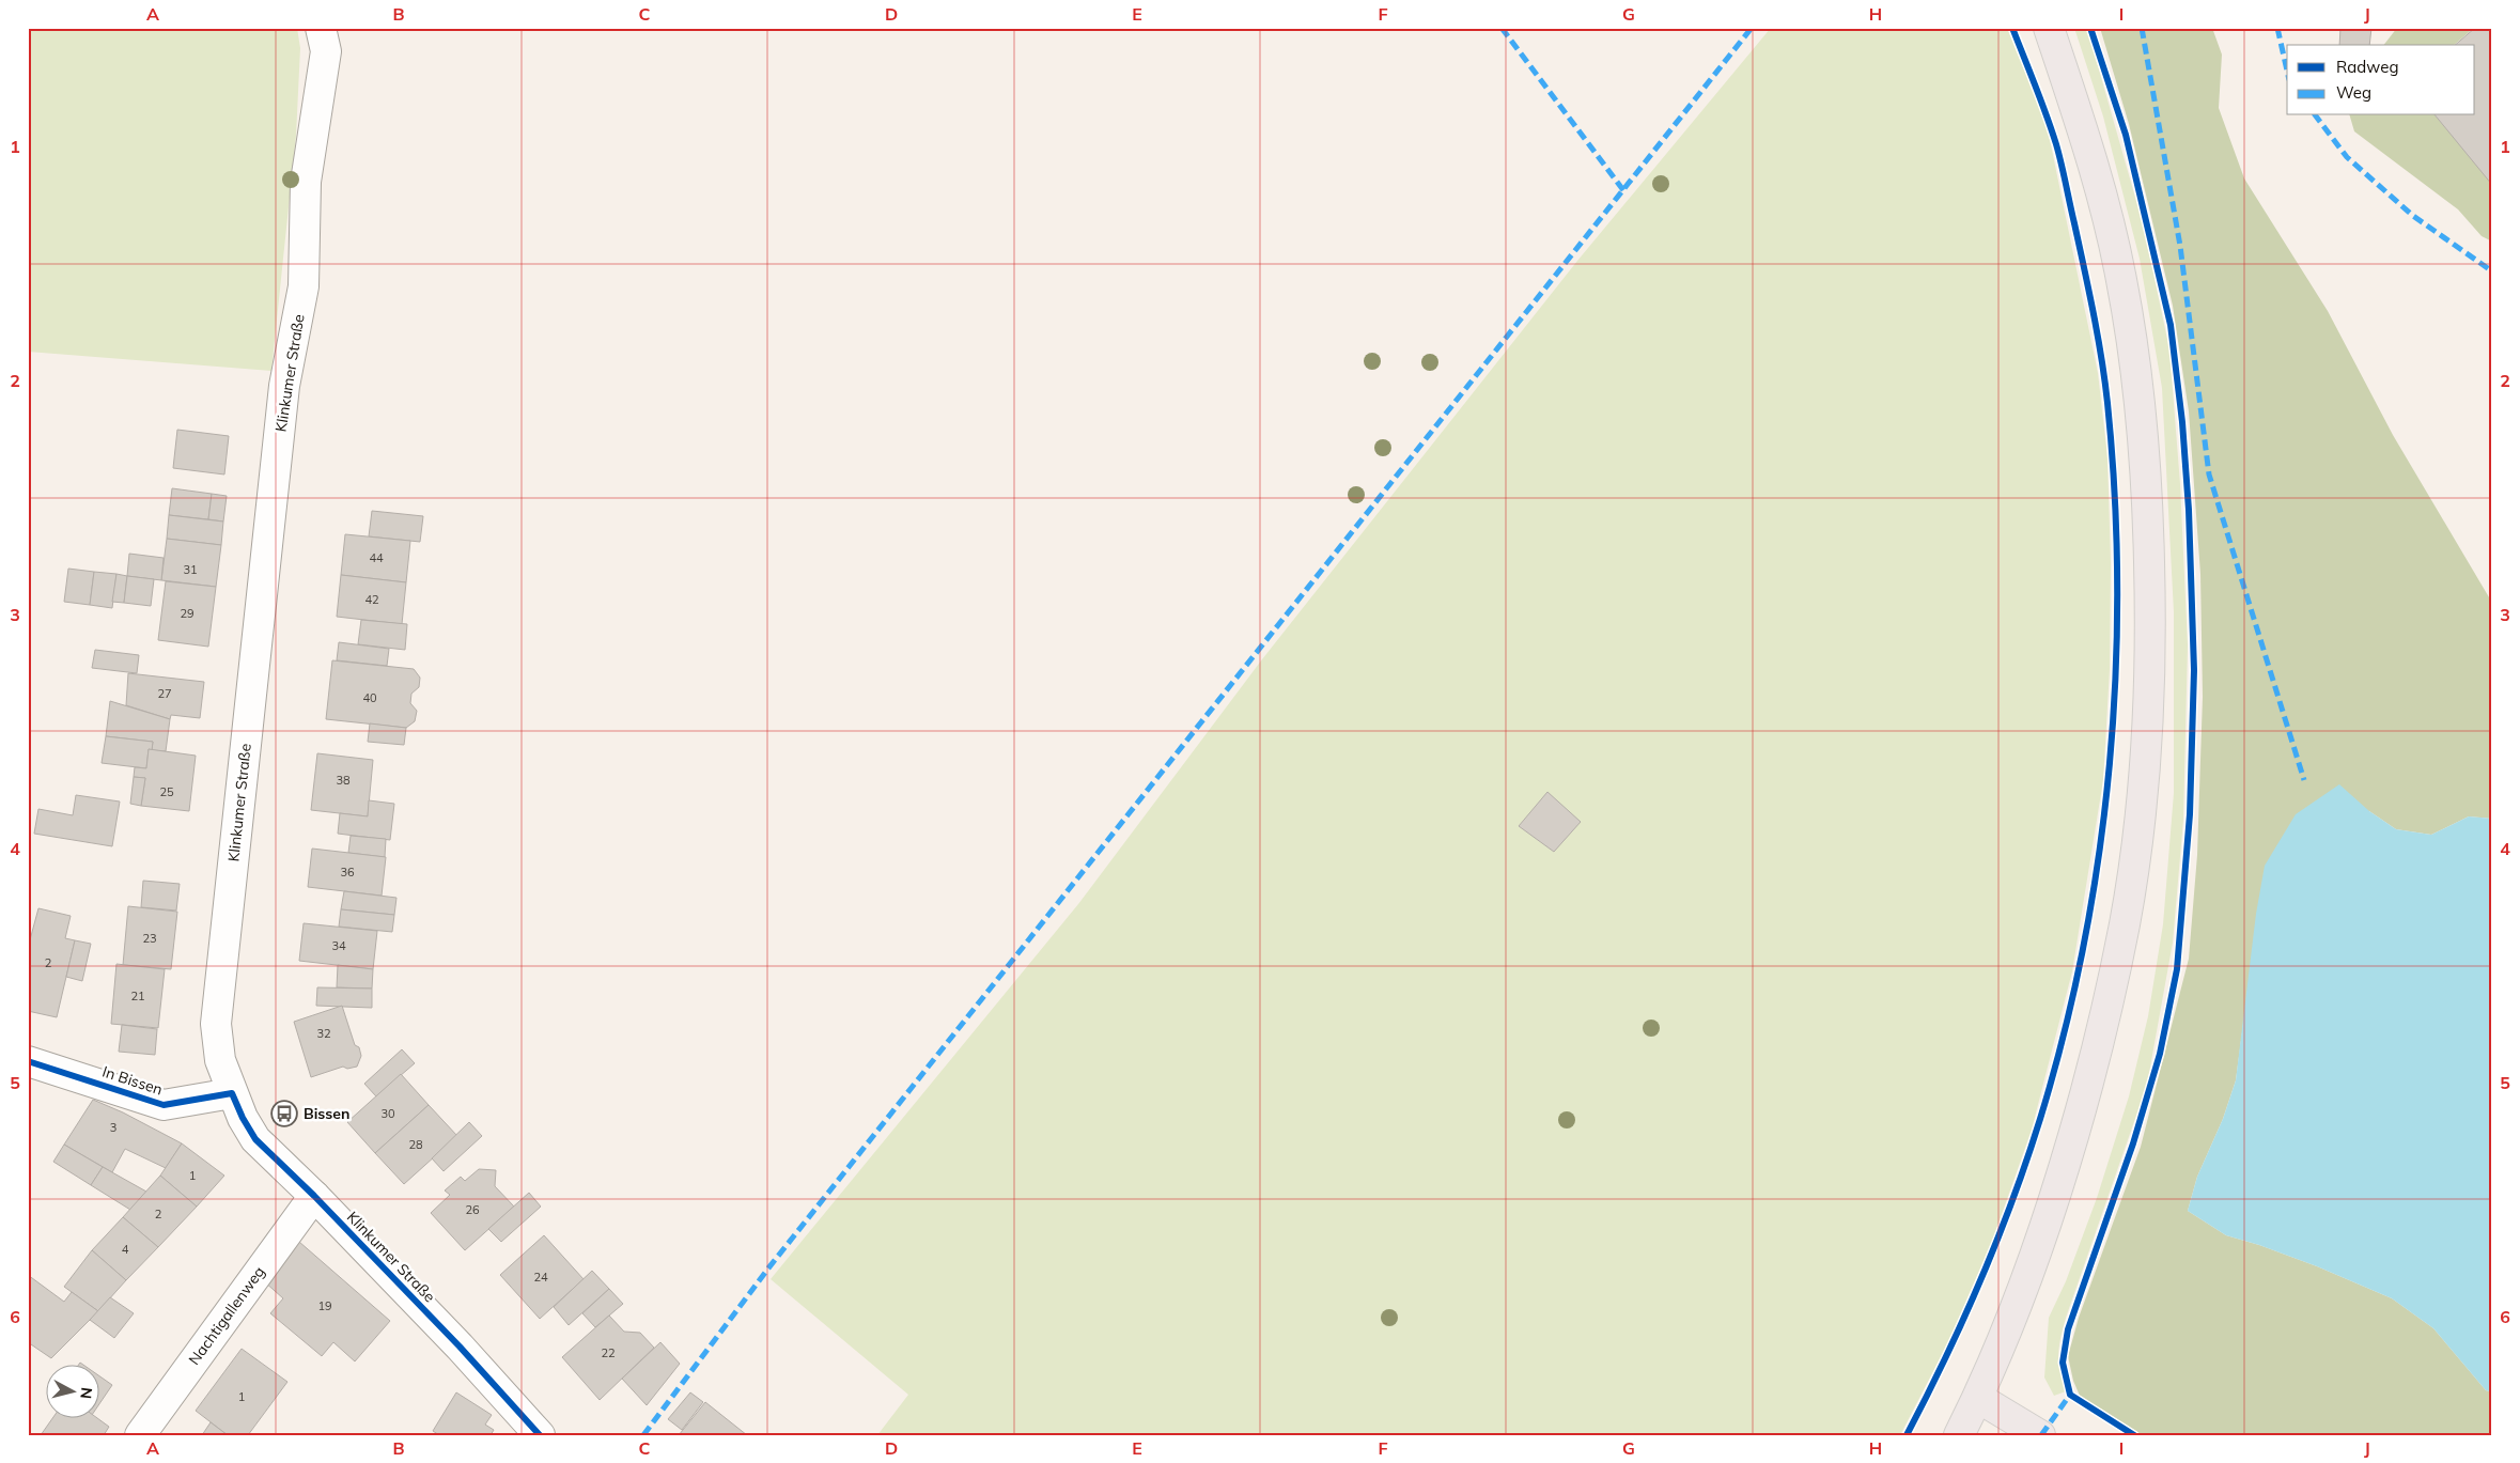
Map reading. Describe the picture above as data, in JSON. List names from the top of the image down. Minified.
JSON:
{"streets":{"street":["Klinkumer Straße","In Bissen","Nachtigallenweg"]},"crossings":[["Klinkumer Straße","In Bissen"],["Klinkumer Straße","Nachtigallenweg"]],"places":{"bus stop":["Bissen"]},"house_numbers":["44","31","42","29","27","40","38","25","36","23","34","2","21","32","30","3","28","1","26","2","4","24","19","22","1"],"legend":["Radweg","Weg"],"north":"right","grid":{"columns":["A","B","C","D","E","F","G","H","I","J"],"rows":["1","2","3","4","5","6"]}}
